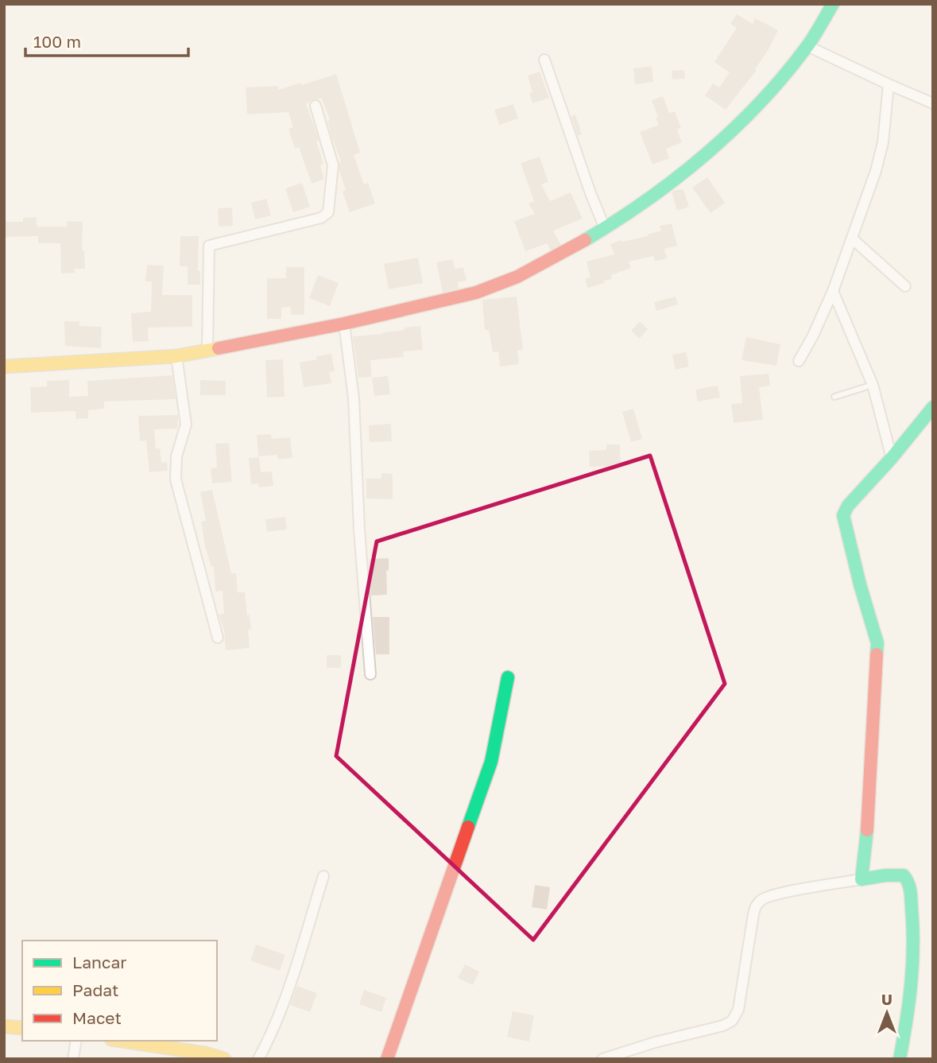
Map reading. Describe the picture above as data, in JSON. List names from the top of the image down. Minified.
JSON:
{"legend":["Lancar","Padat","Macet"],"scale_bar":"100 m","north":"top"}
